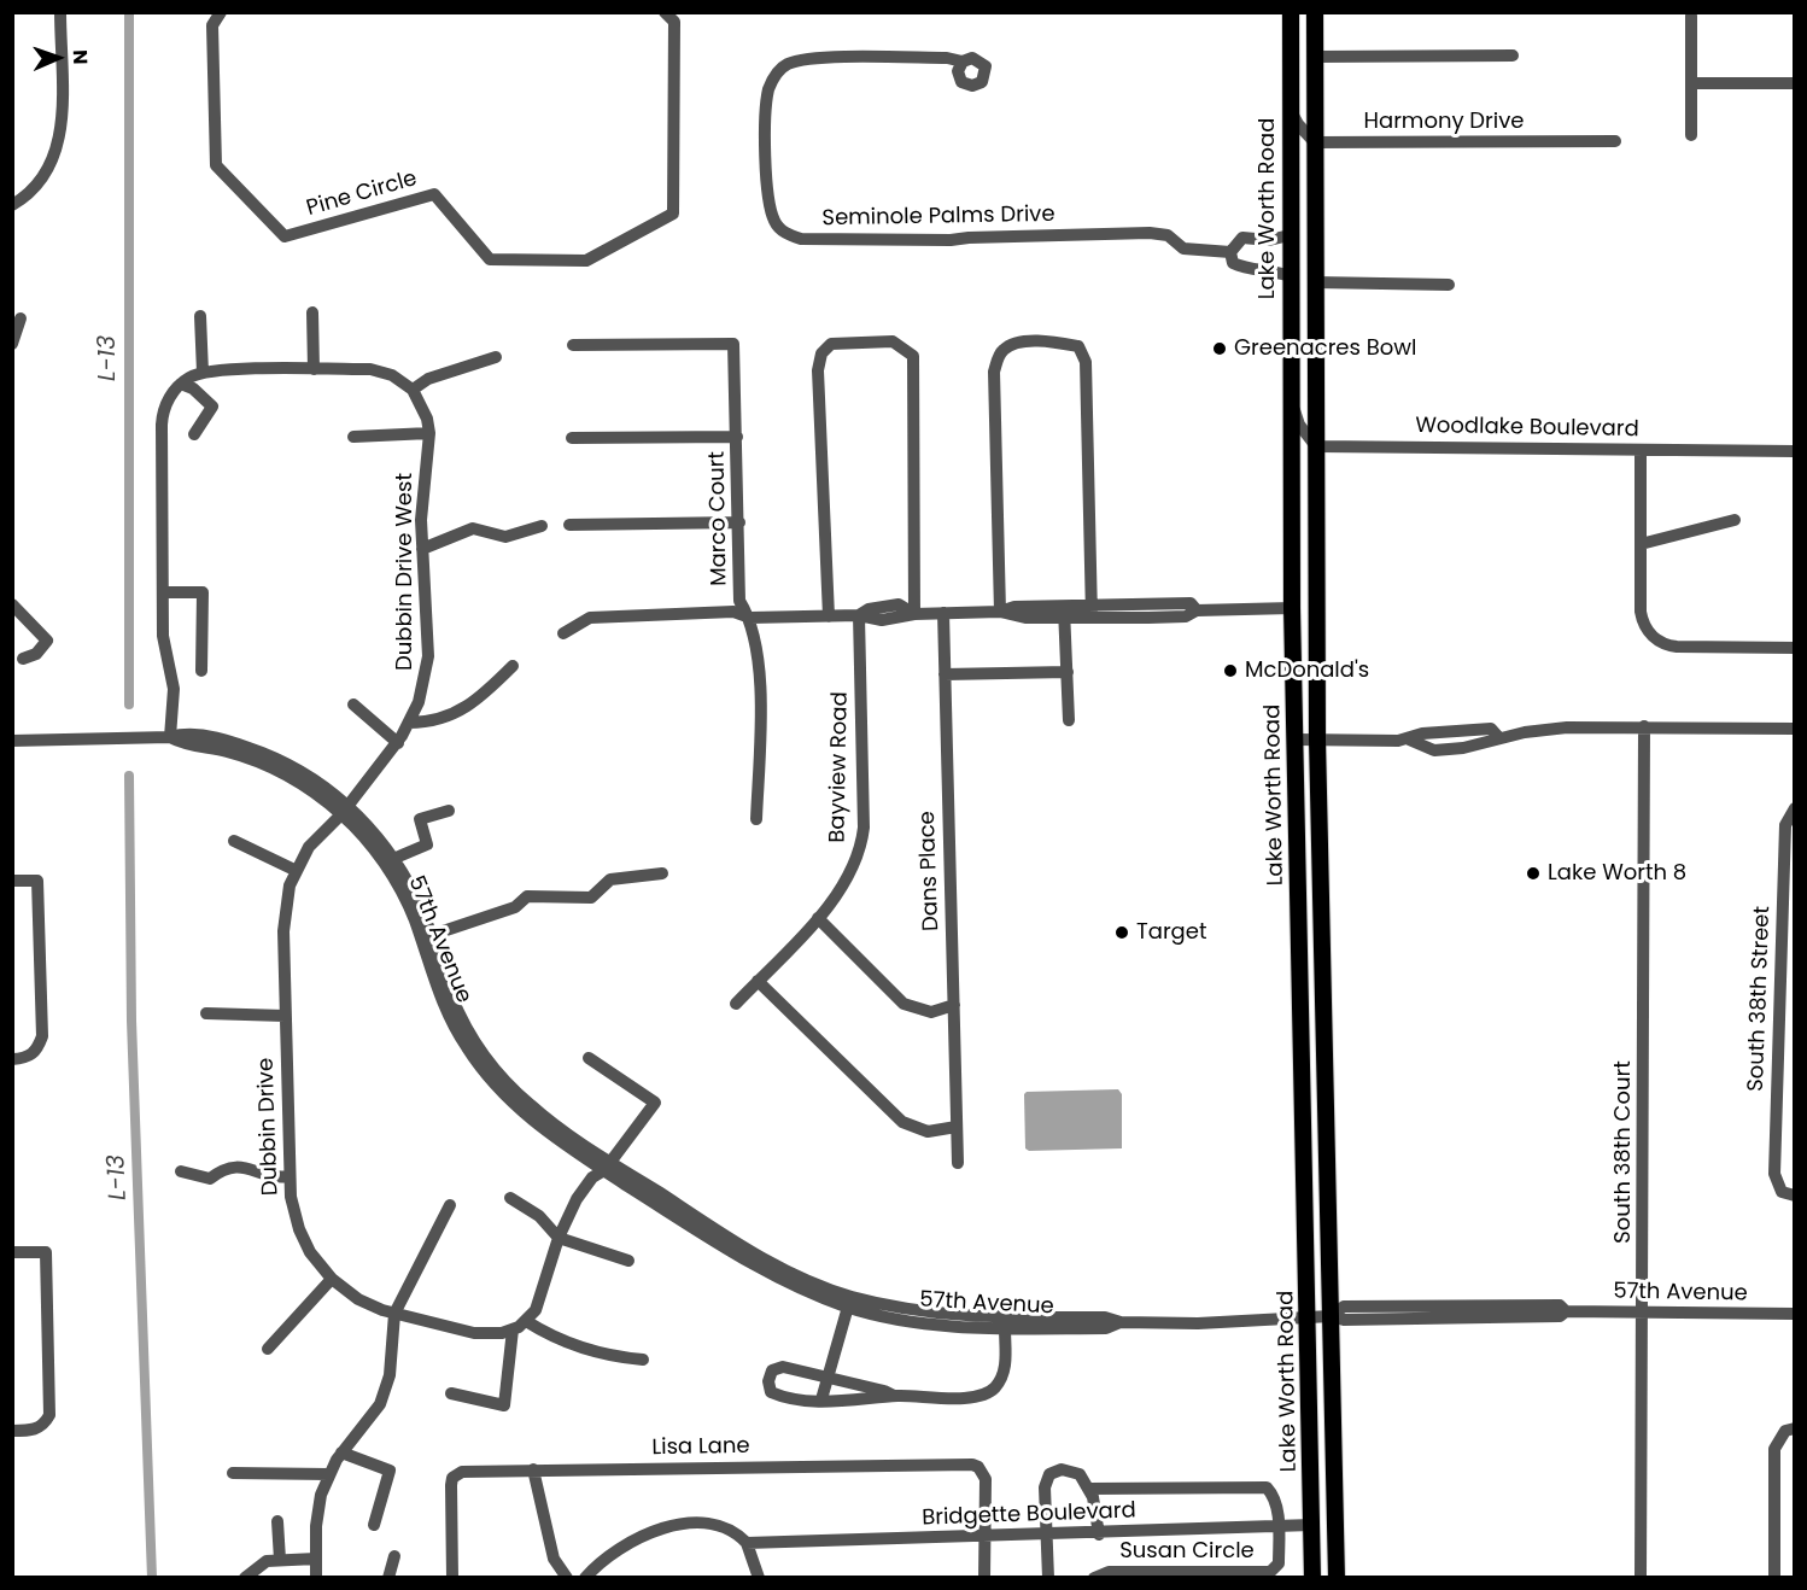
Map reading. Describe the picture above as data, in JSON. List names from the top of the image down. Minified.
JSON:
{"streets":{"main road":["Lake Worth Road"],"street":["Harmony Drive","Pine Circle","Seminole Palms Drive","Woodlake Boulevard","Marco Court","Dubbin Drive West","Bayview Road","Dans Place","57th Avenue","South 38th Street","Dubbin Drive","South 38th Court","Lisa Lane","Bridgette Boulevard","Susan Circle"]},"crossings":[["Harmony Drive","Lake Worth Road"],["Lake Worth Road","Seminole Palms Drive"],["Lake Worth Road","Woodlake Boulevard"],["Lake Worth Road","57th Avenue"],["Lake Worth Road","Bridgette Boulevard"],["Dubbin Drive West","57th Avenue"],["Dubbin Drive West","Dubbin Drive"],["57th Avenue","Dubbin Drive"],["57th Avenue","South 38th Court"],["Lisa Lane","Bridgette Boulevard"],["Bridgette Boulevard","Susan Circle"]],"water":["L-13"],"places":["Greenacres Bowl","McDonald's","Lake Worth 8","Target"],"north":"right"}
